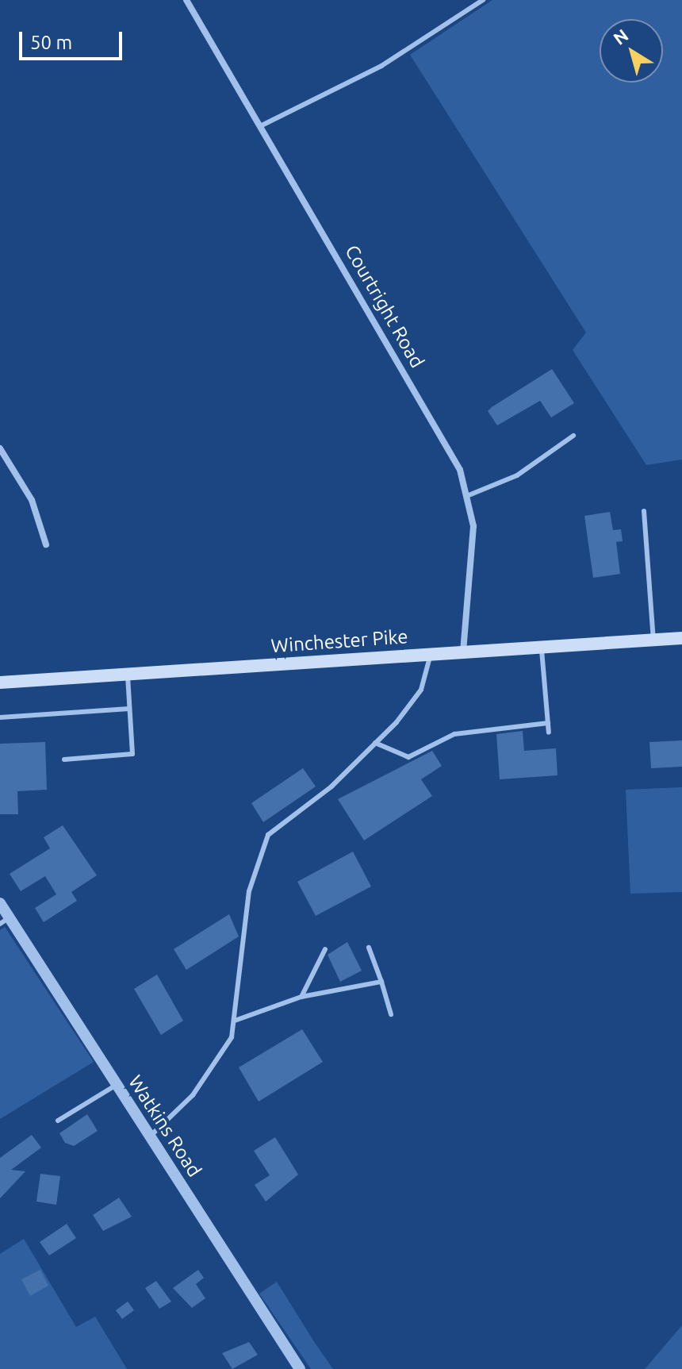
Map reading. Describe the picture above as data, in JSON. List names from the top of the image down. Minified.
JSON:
{"streets":{"main road":["Winchester Pike"],"street":["Courtright Road","Watkins Road"]},"crossings":[["Courtright Road","Winchester Pike"]],"scale_bar":"50 m","north":"top left"}
